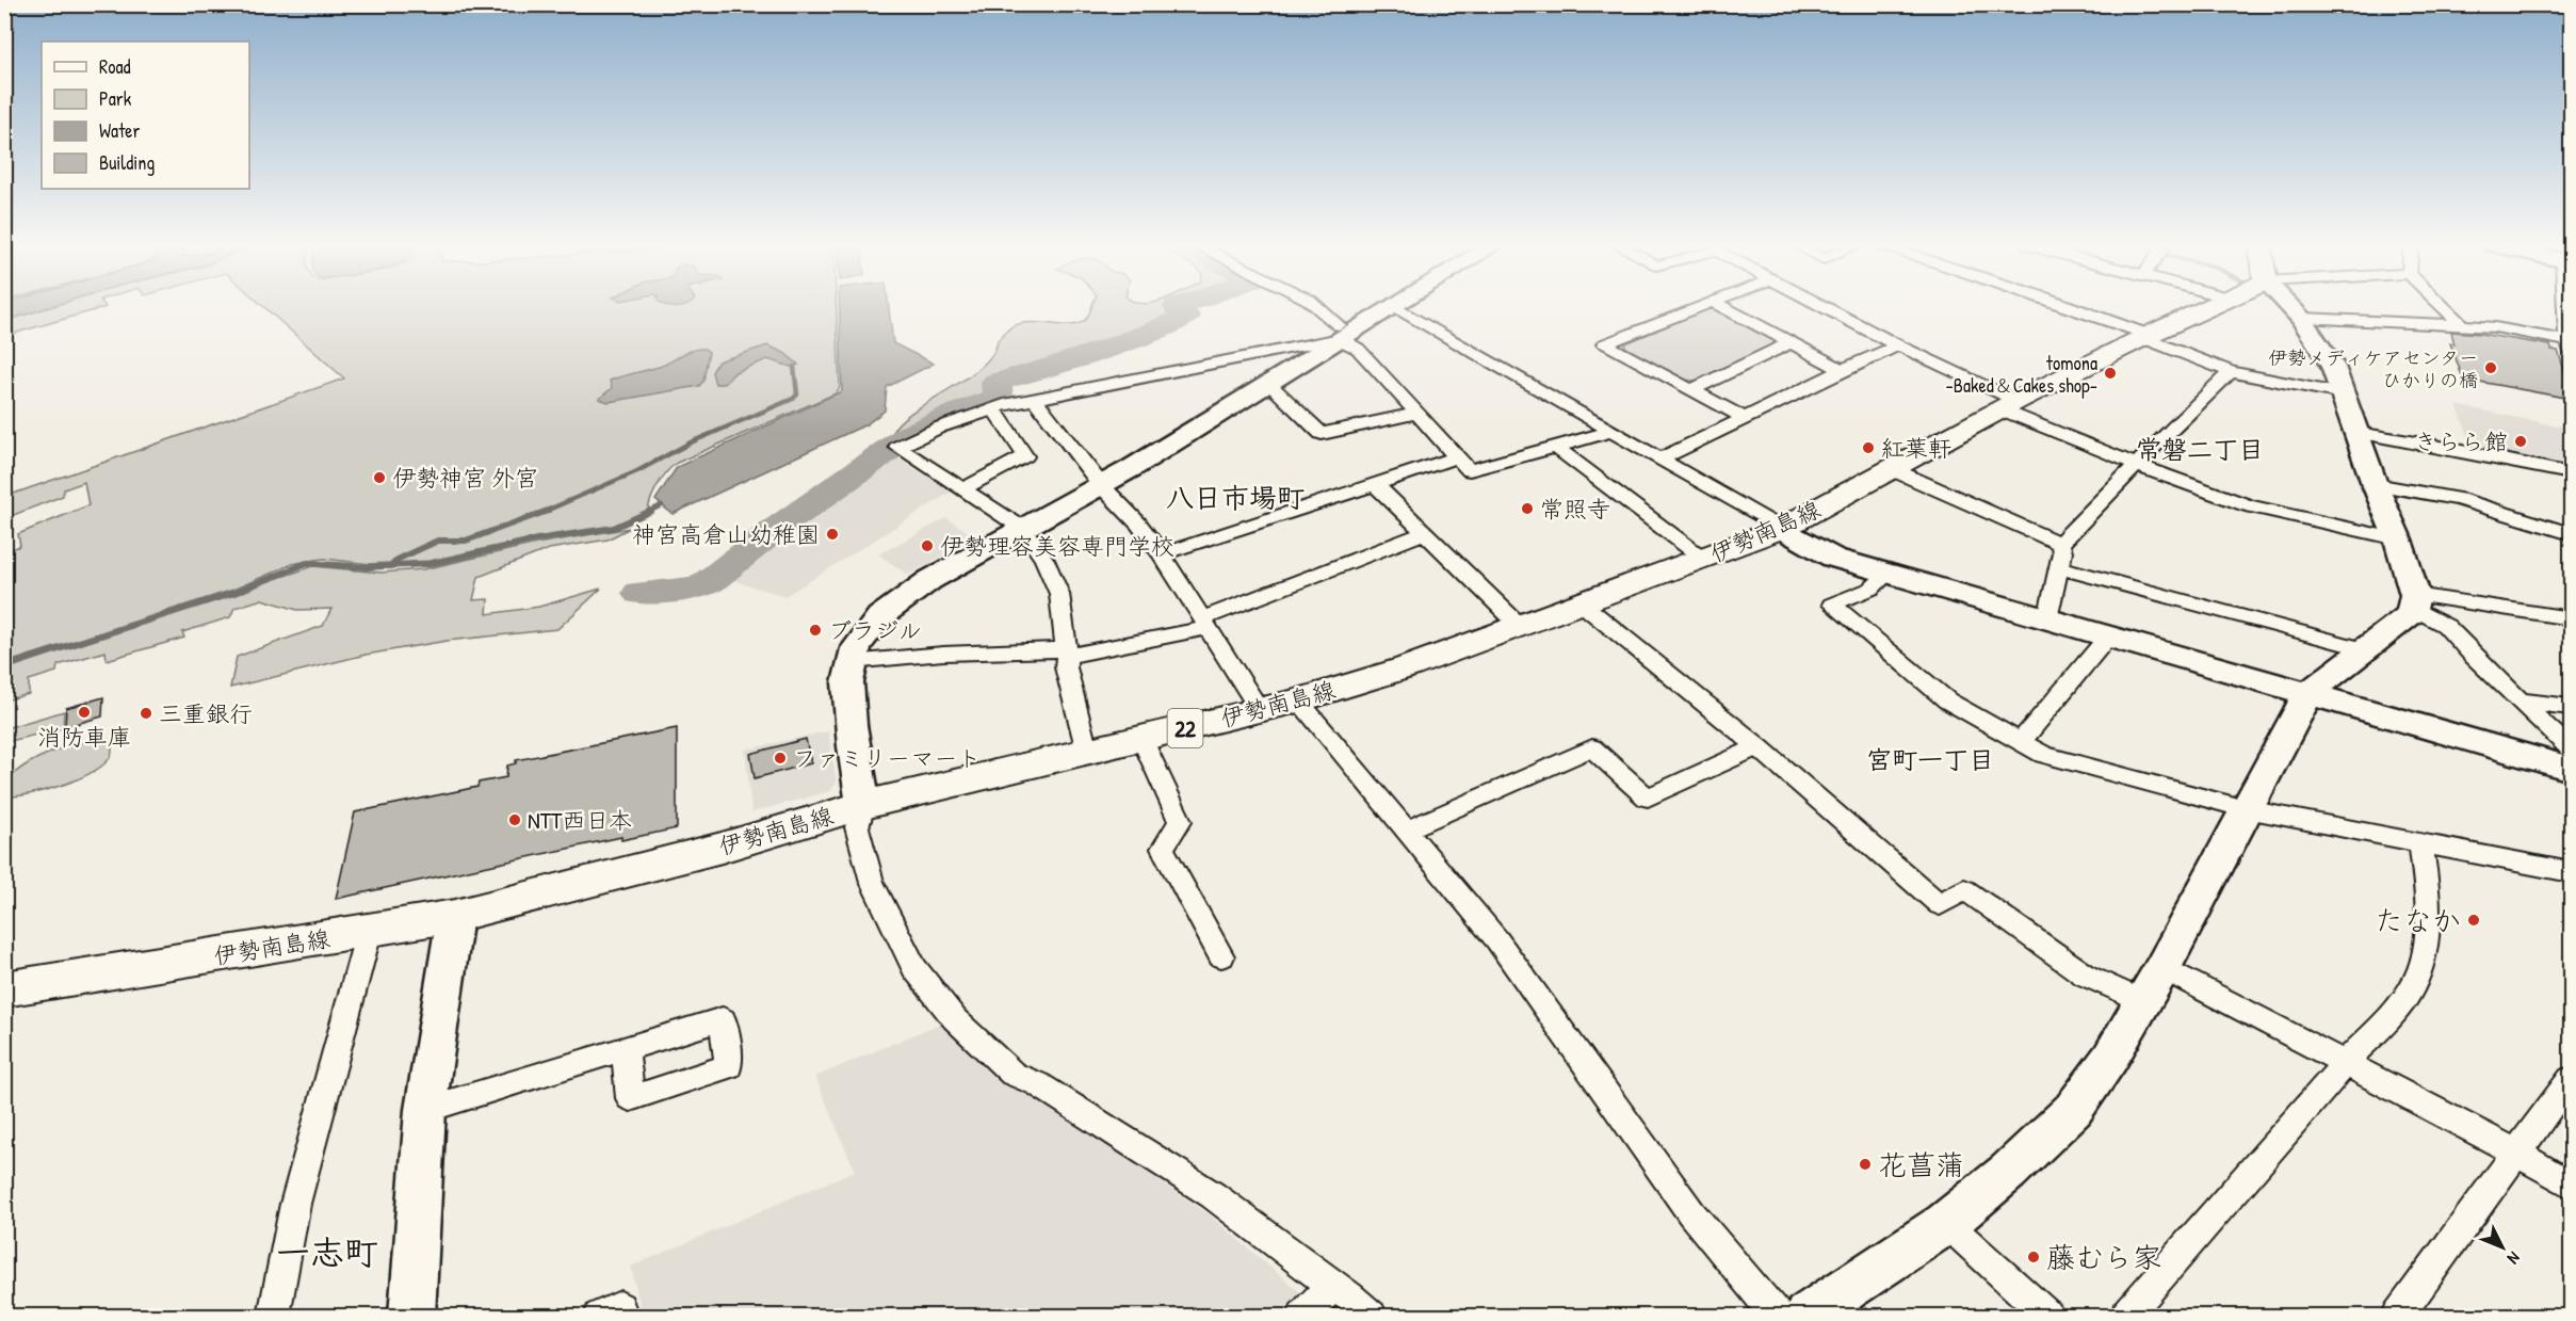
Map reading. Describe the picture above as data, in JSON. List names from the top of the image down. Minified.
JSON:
{"streets":{"main road":["伊勢南島線","22"]},"districts":["常磐二丁目","八日市場町","宮町一丁目","一志町"],"places":["伊勢メディケアセンター ひかりの橋","tomona -Baked＆Cakes shop-","きらら館","紅葉軒","伊勢神宮 外宮","常照寺","神宮高倉山幼稚園","伊勢理容美容専門学校","ブラジル","消防車庫","三重銀行","ファミリーマート","NTT西日本","たなか","花菖蒲","藤むら家"],"legend":["Road","Park","Water","Building"],"north":"bottom right"}
